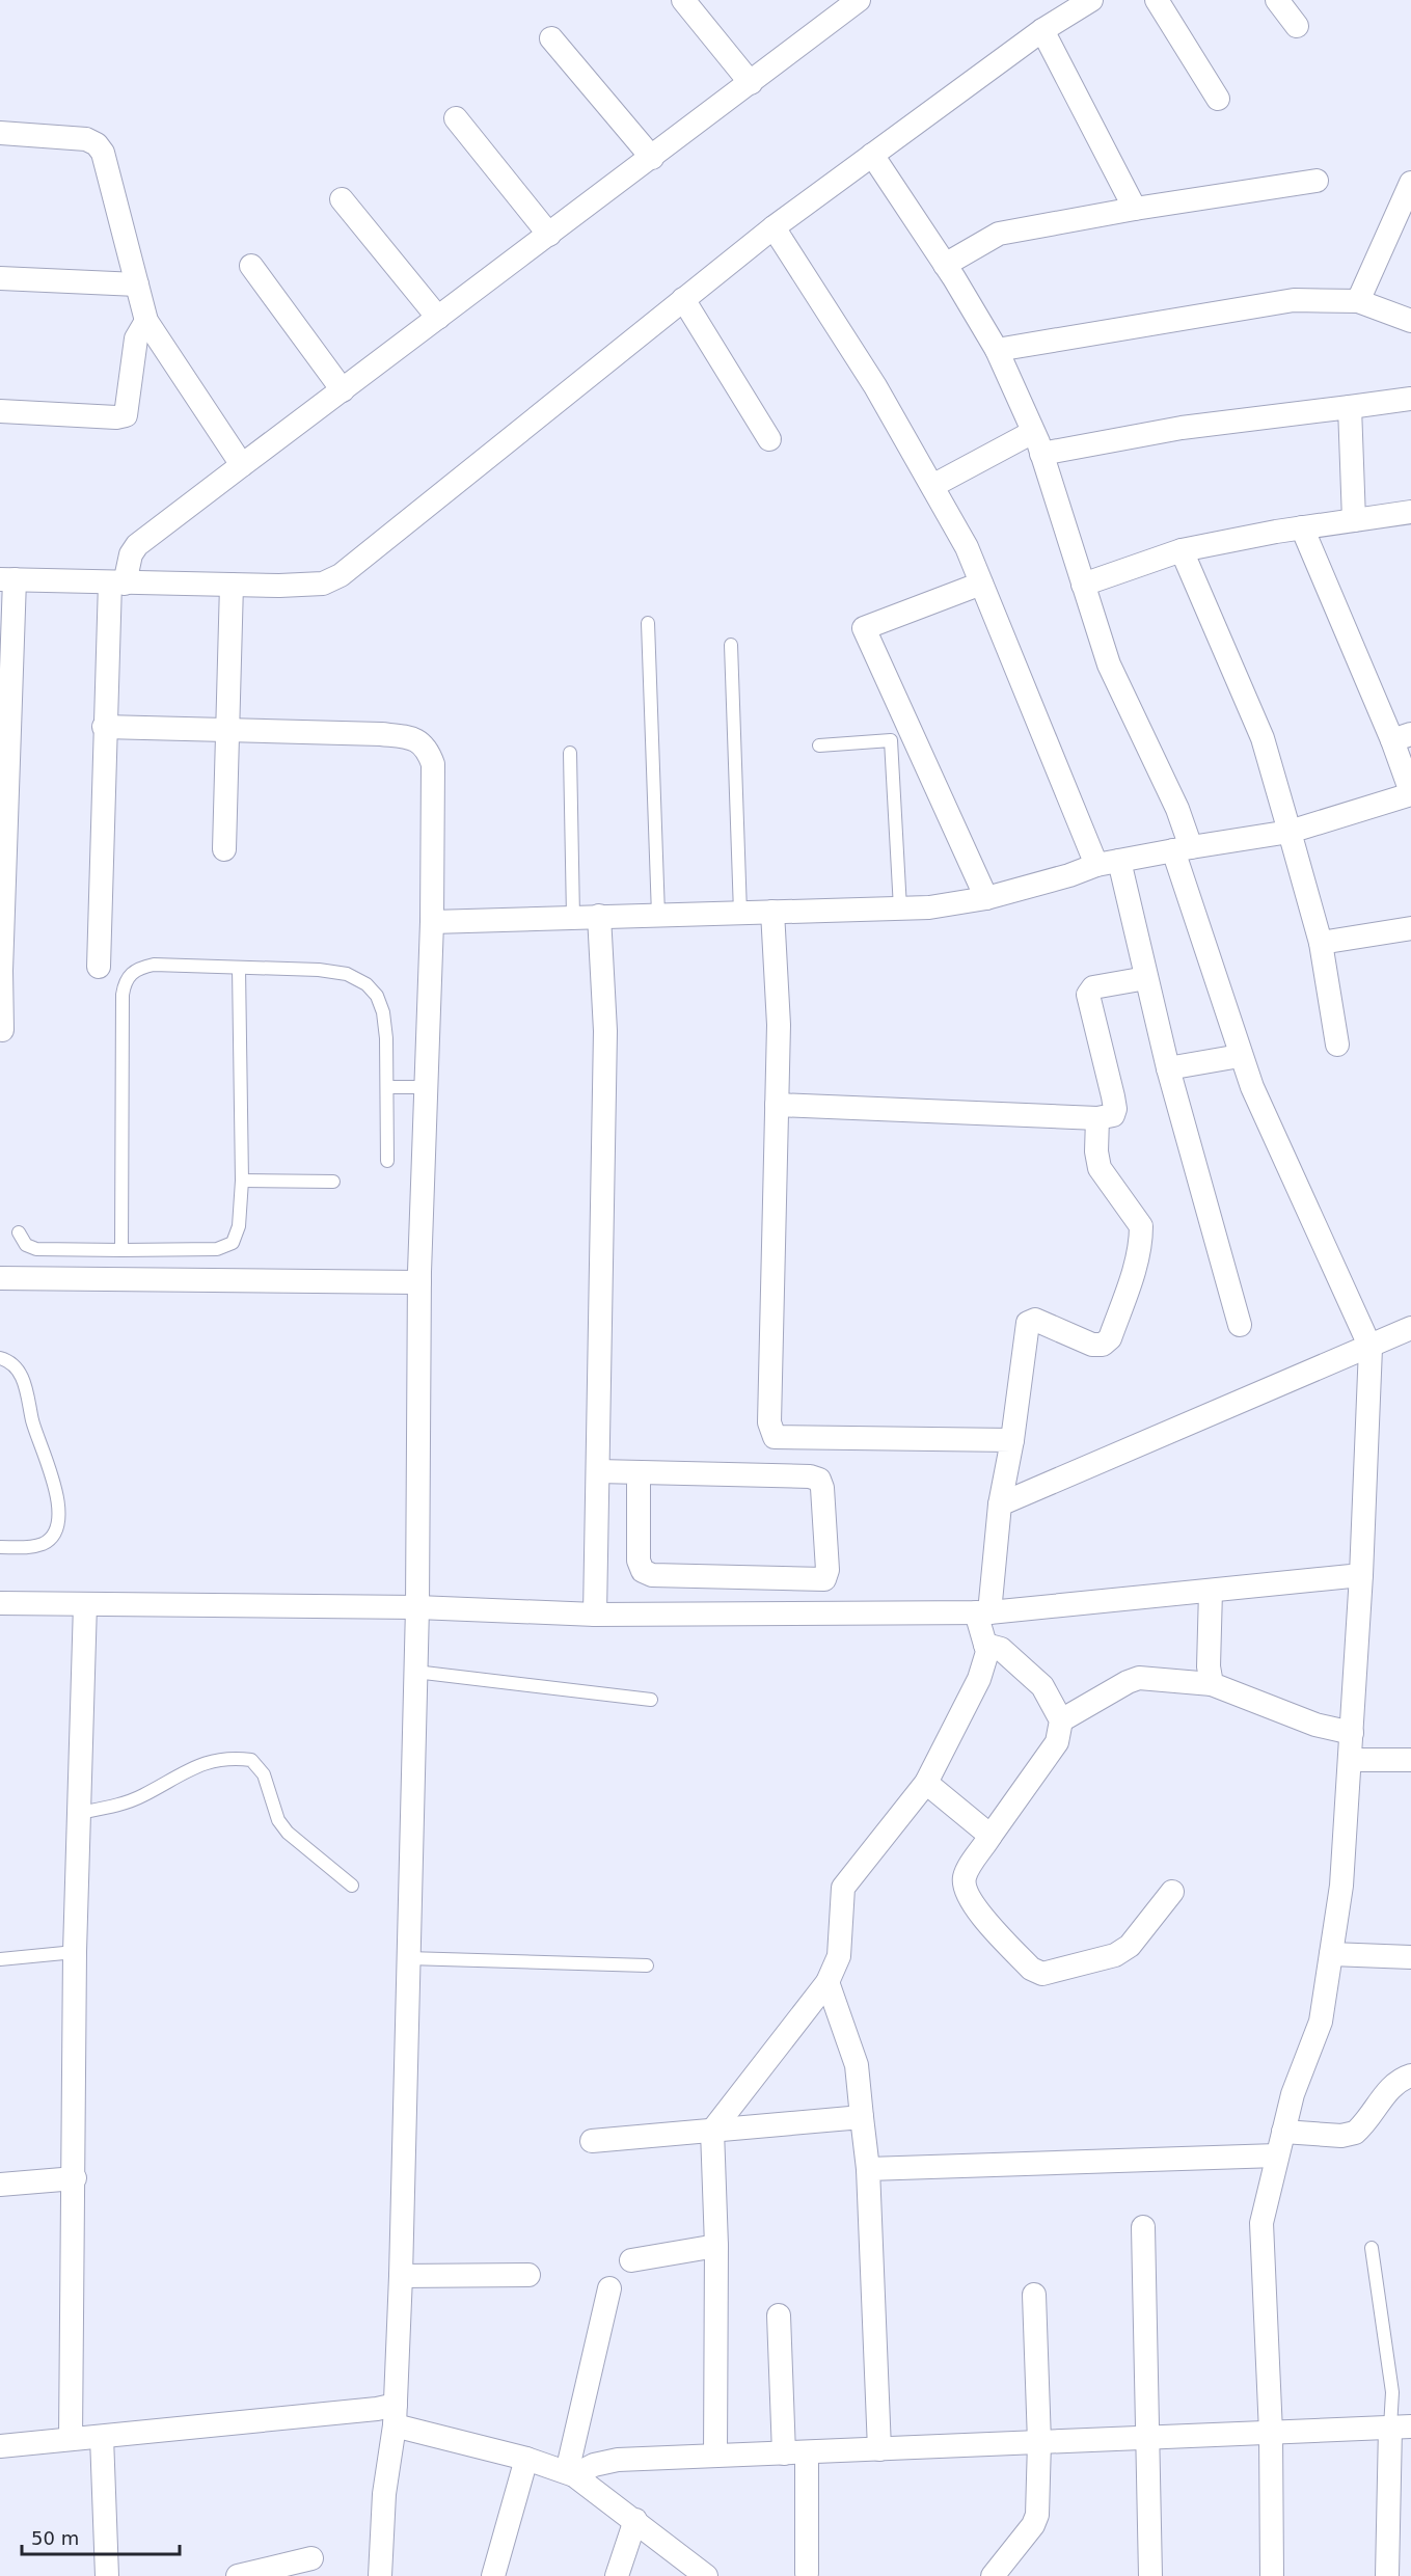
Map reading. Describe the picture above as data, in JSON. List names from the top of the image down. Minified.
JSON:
{"scale_bar":"50 m"}
